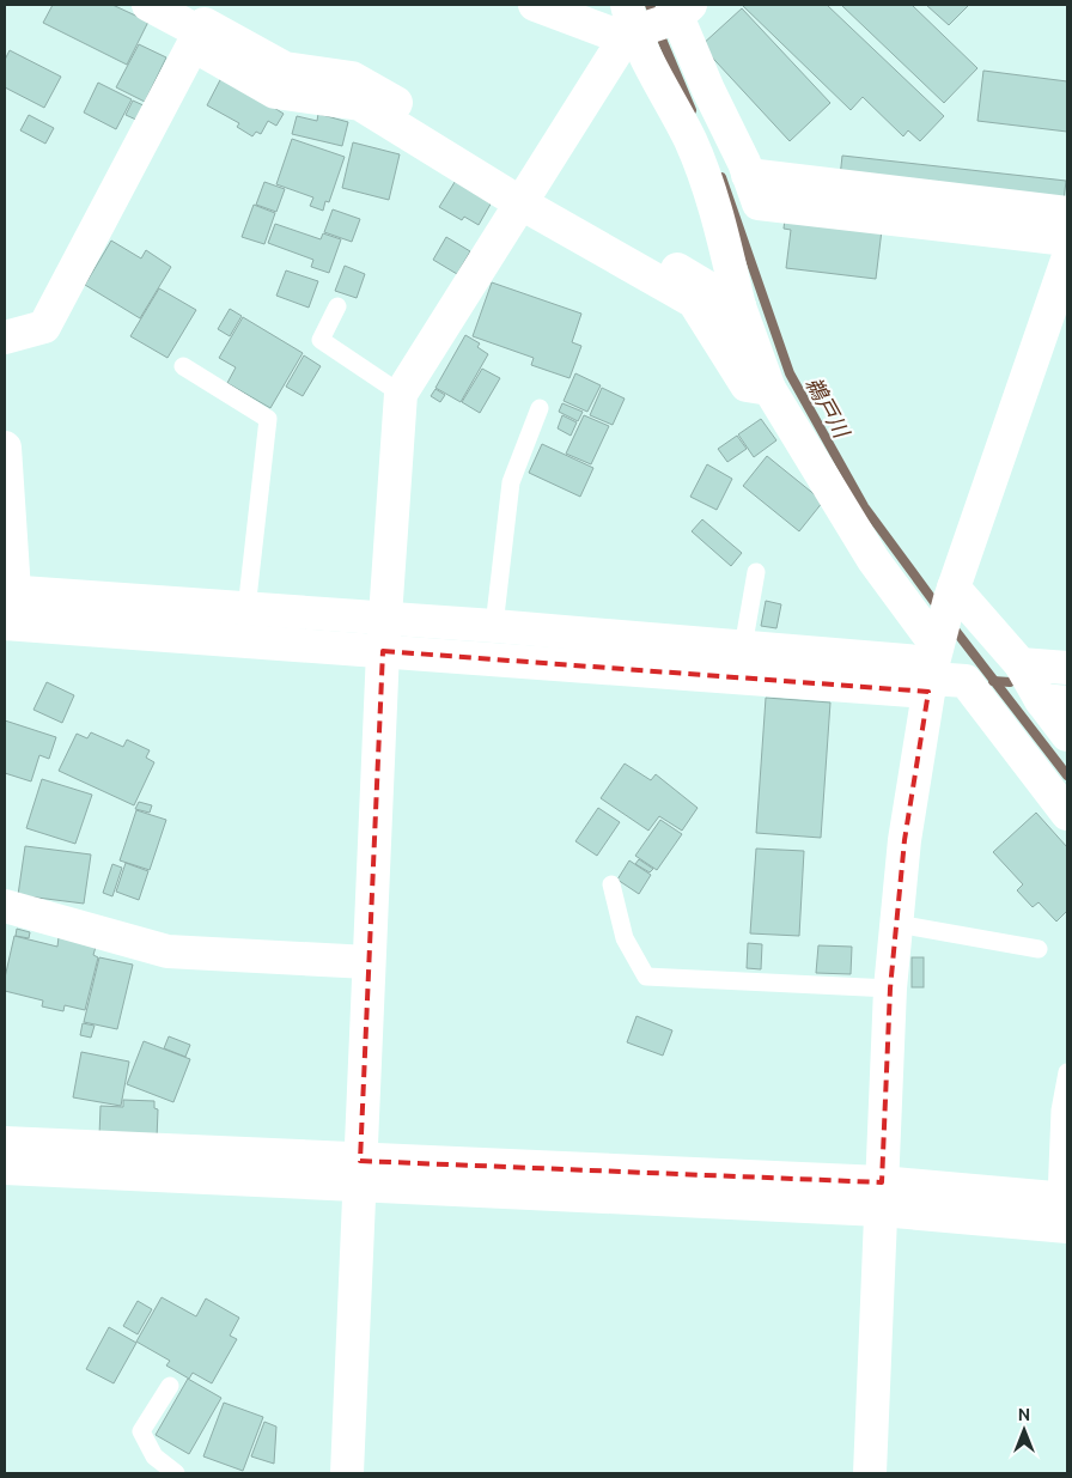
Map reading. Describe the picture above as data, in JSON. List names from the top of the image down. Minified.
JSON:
{"water":["鵜戸川"],"north":"top"}
